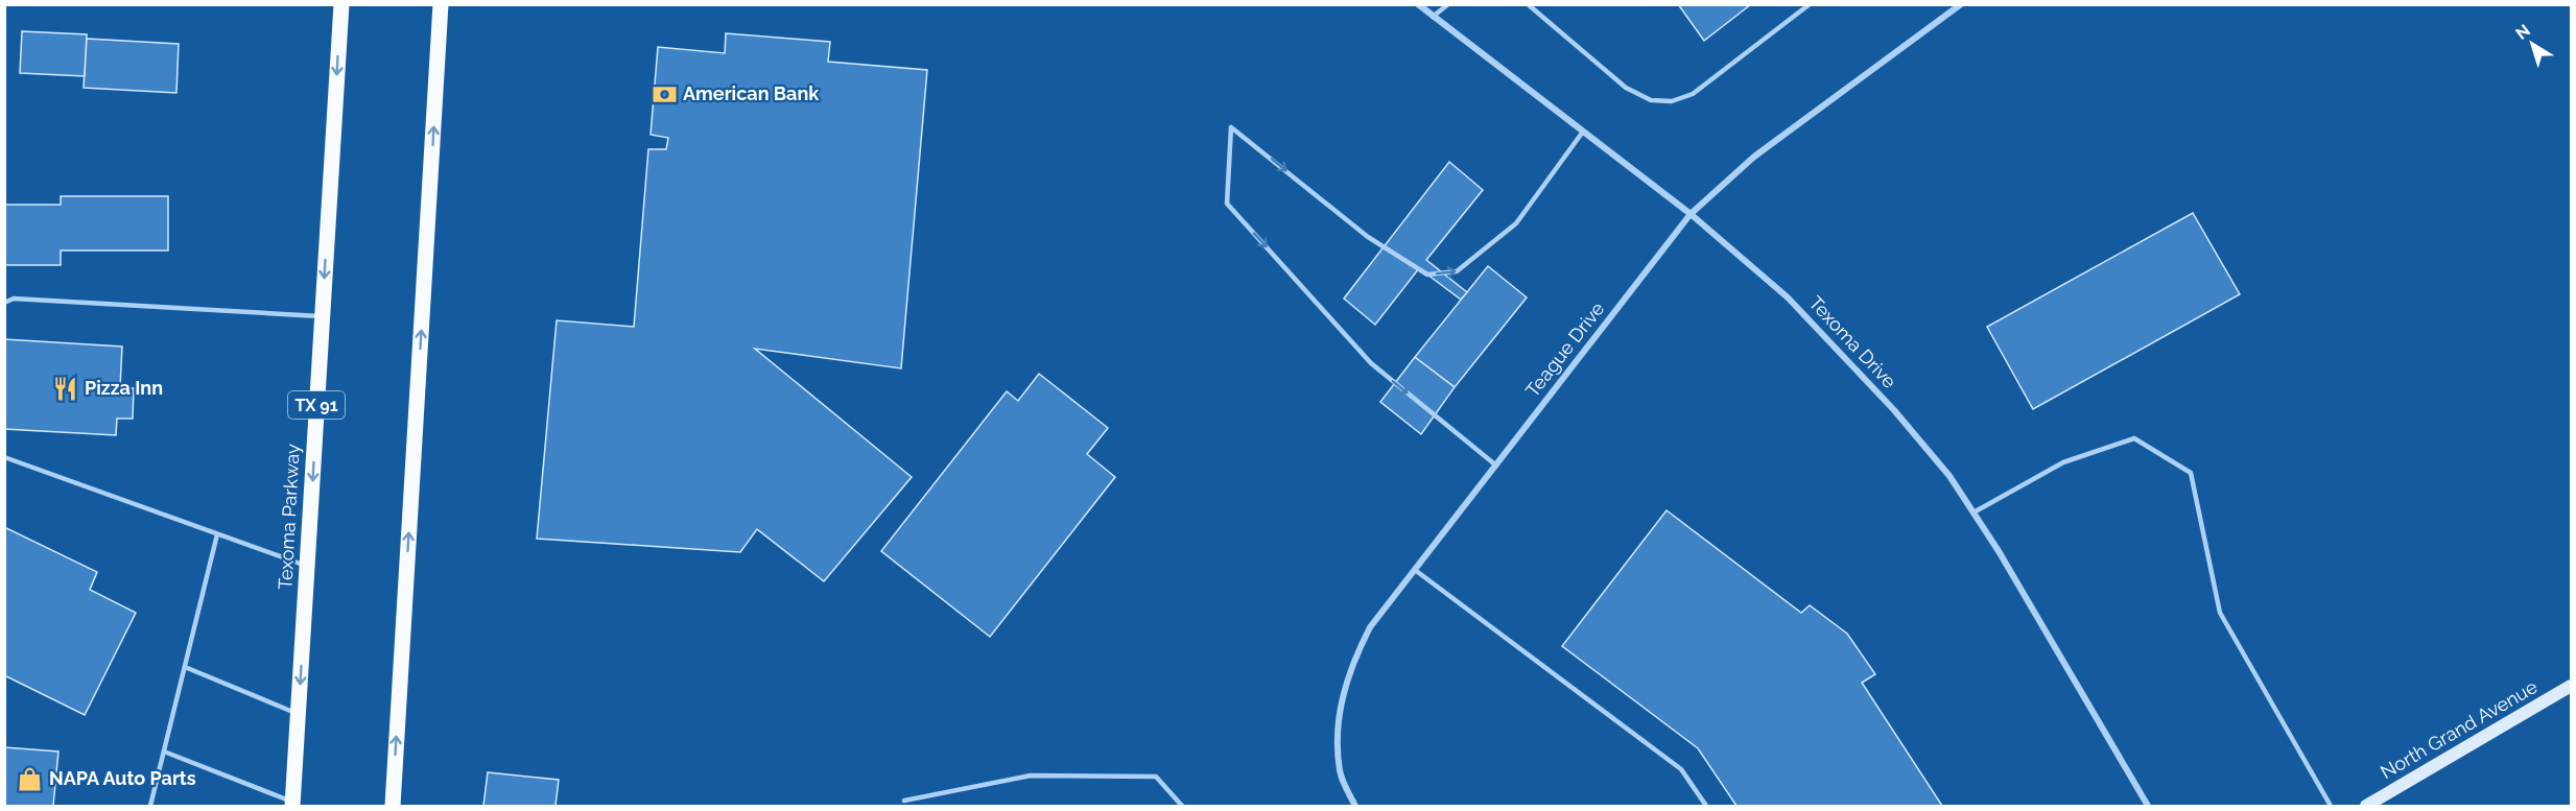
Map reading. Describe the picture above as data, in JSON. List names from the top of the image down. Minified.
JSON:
{"streets":{"main road":["TX 91","Texoma Parkway","North Grand Avenue"],"street":["Texoma Drive","Teague Drive"]},"crossings":[["Texoma Drive","Teague Drive"]],"places":{"bank":["American Bank"],"restaurant":["Pizza Inn"],"shop":["NAPA Auto Parts"]},"north":"top left"}
